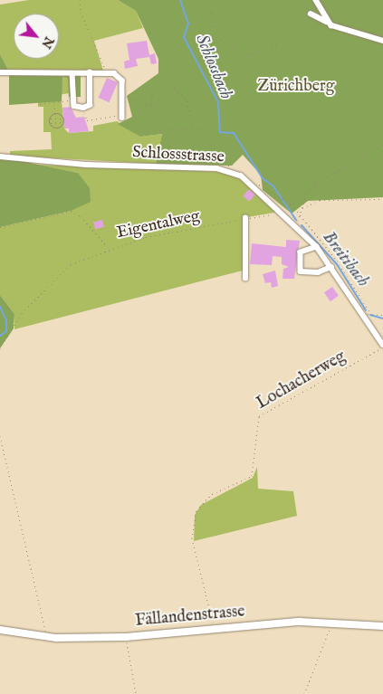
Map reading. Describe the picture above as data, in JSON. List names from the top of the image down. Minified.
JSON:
{"streets":{"main road":["Fällandenstrasse"],"street":["Schlossstrasse"],"path":["Eigentalweg","Lochacherweg"]},"crossings":[["Schlossstrasse","Eigentalweg"],["Schlossstrasse","Lochacherweg"],["Lochacherweg","Fällandenstrasse"]],"water":["Schlossbach","Breitibach"],"parks":["Zürichberg"],"north":"bottom right"}
